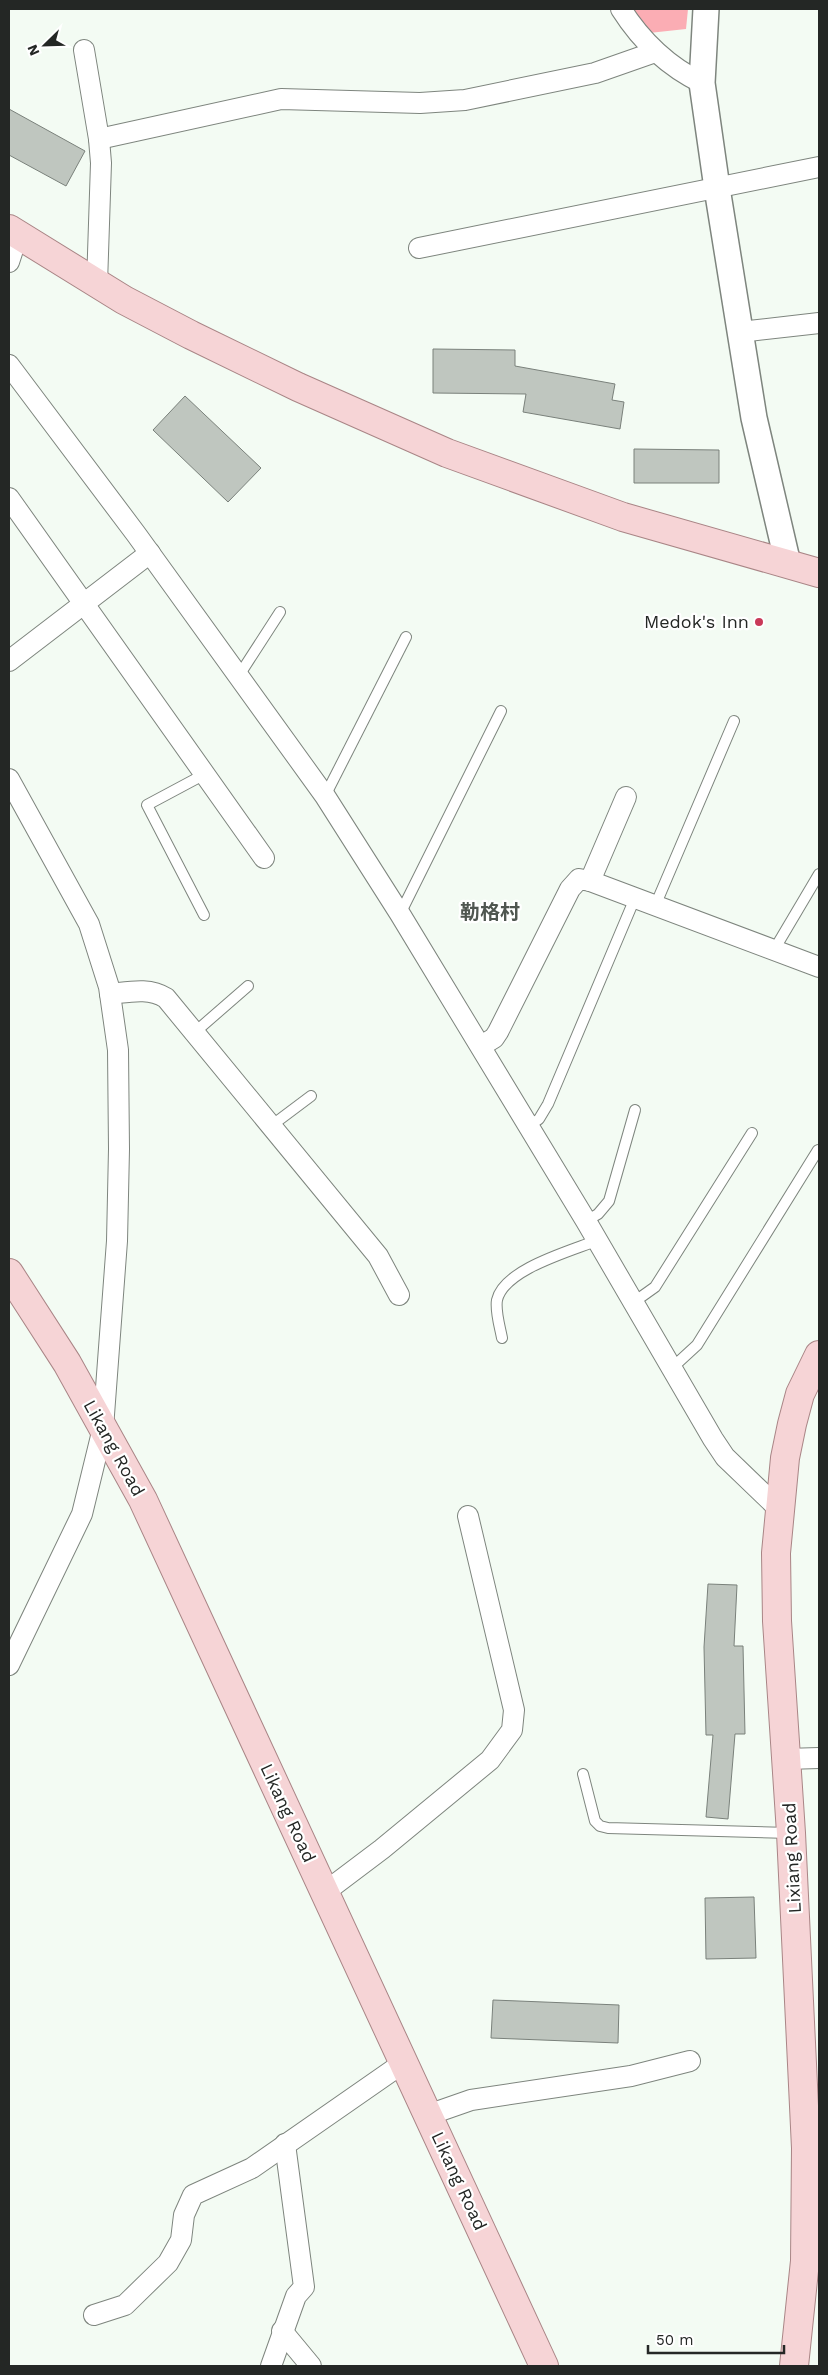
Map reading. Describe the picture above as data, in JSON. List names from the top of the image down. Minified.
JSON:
{"streets":{"main road":["Likang Road","Lixiang Road"]},"districts":["勒格村"],"places":["Medok's Inn"],"scale_bar":"50 m","north":"bottom left"}
